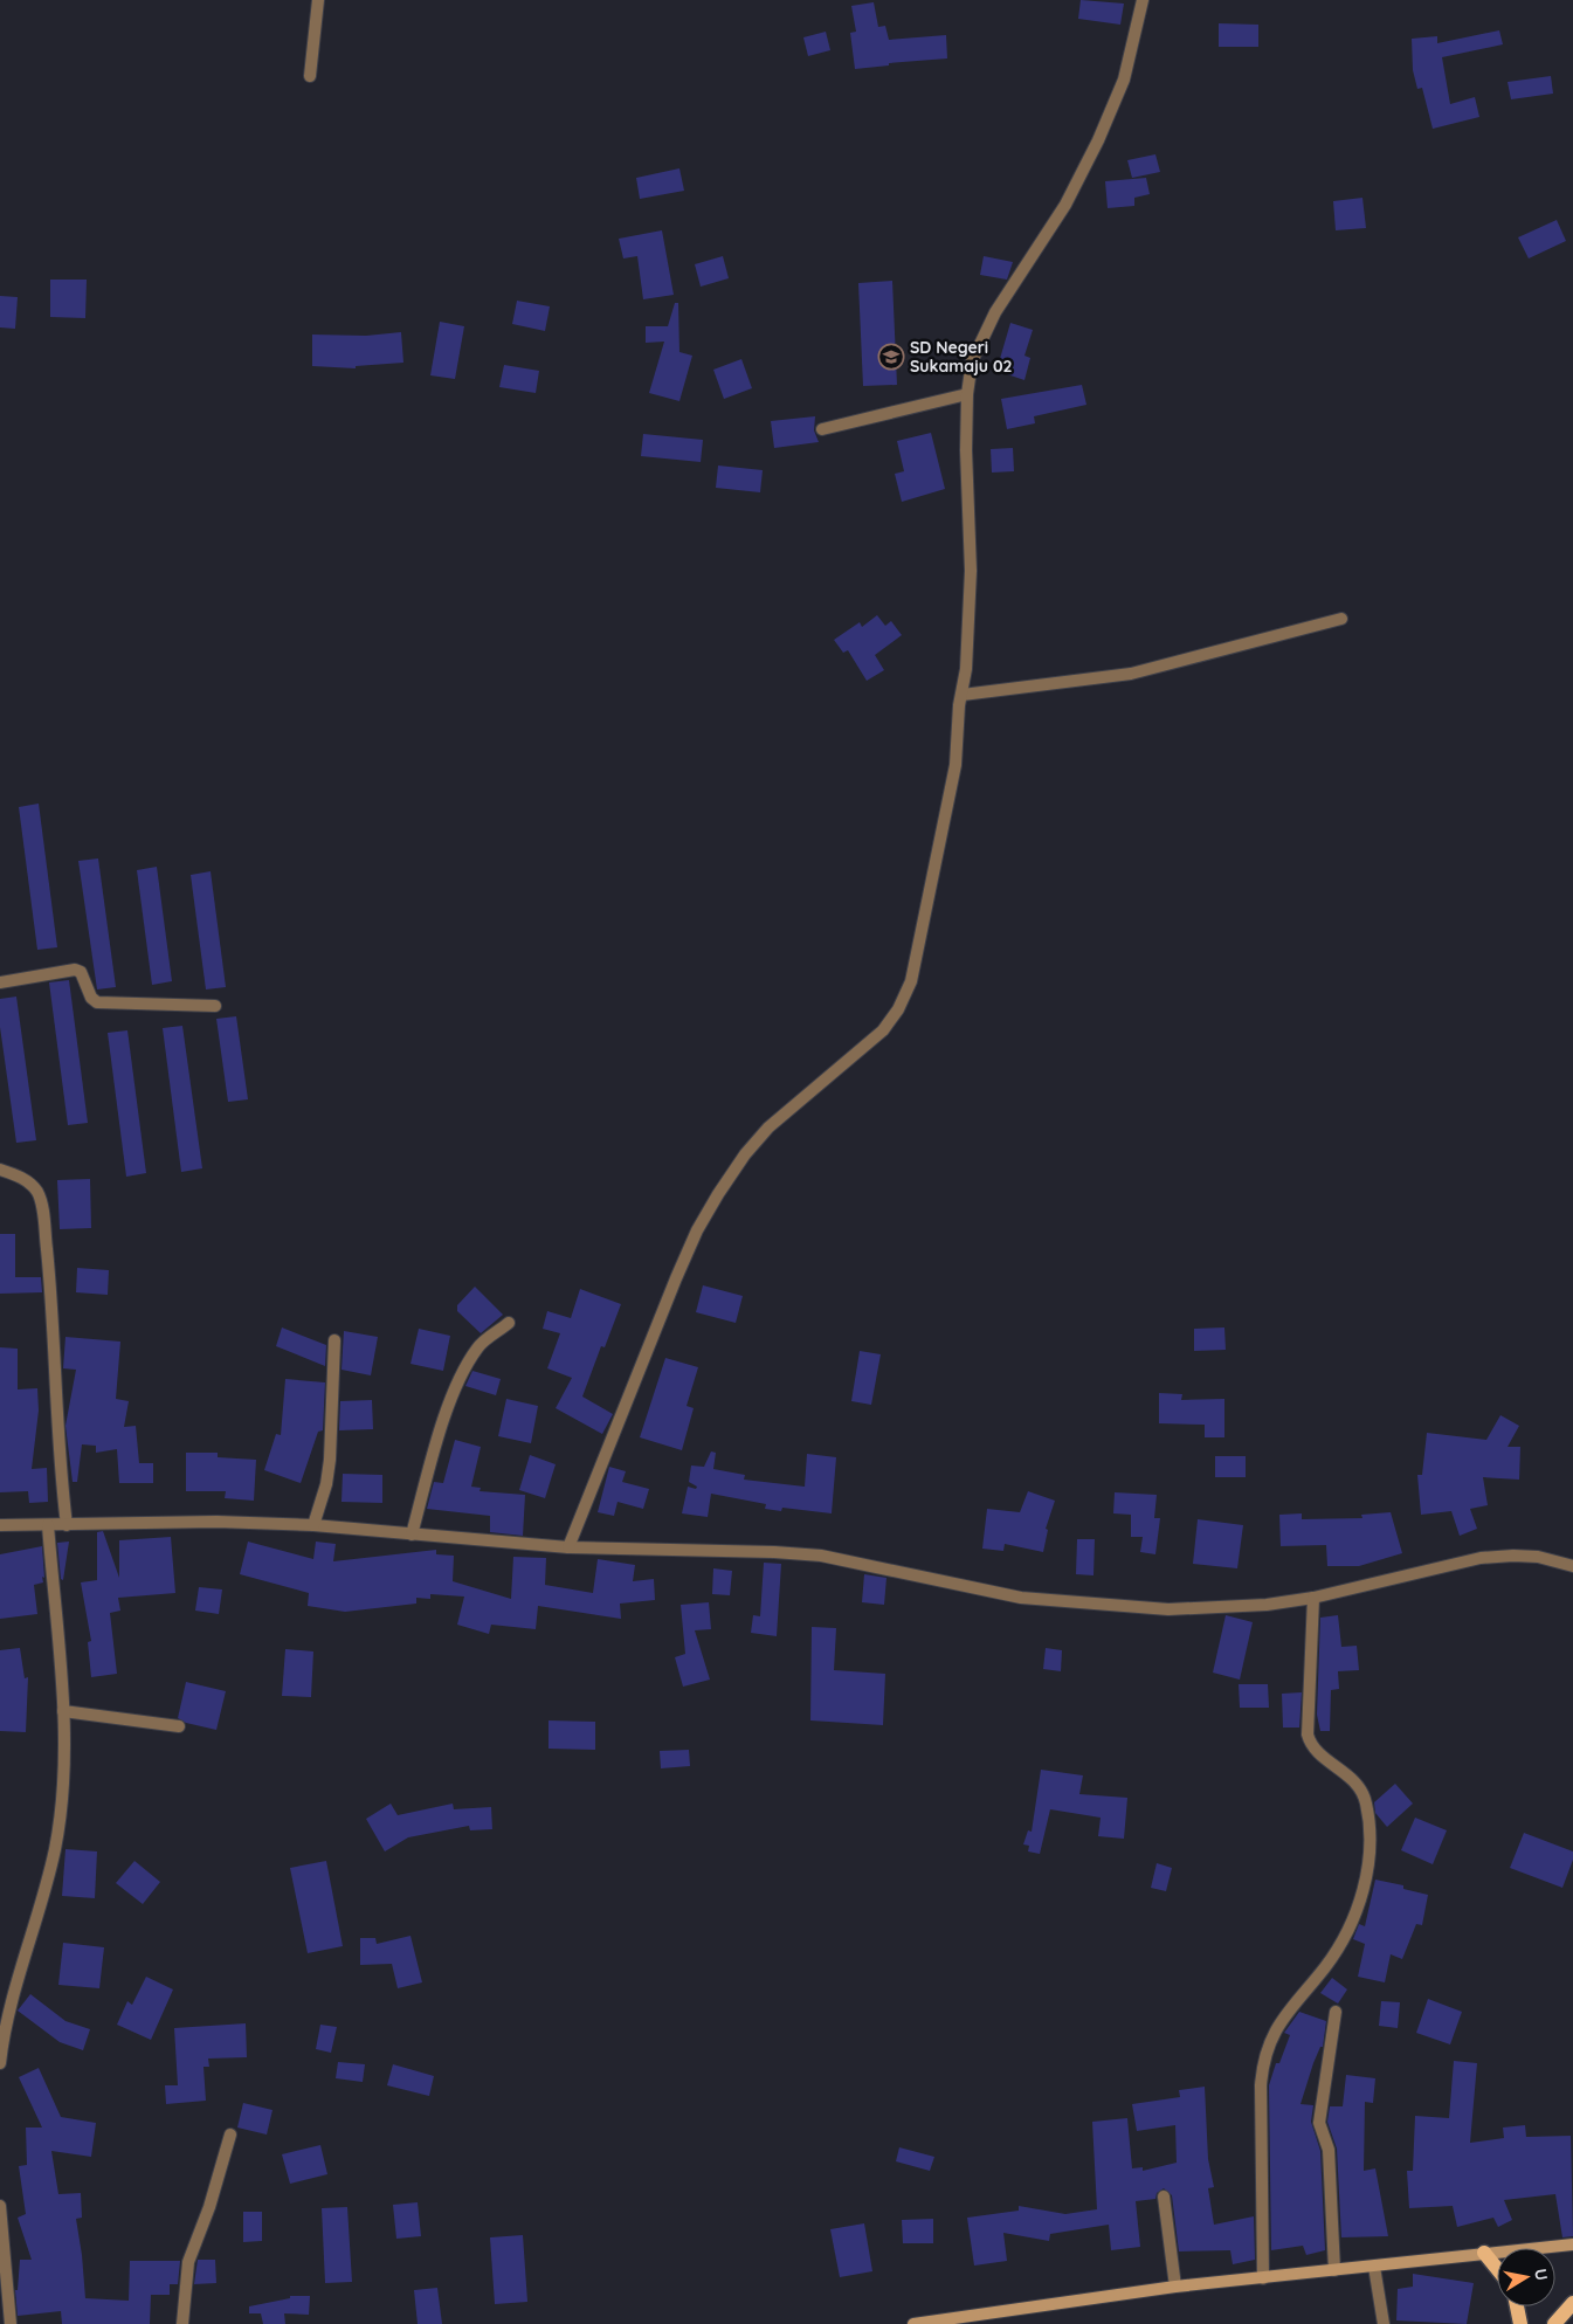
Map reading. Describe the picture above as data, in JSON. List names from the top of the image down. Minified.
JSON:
{"places":{"school or university":["SD Negeri Sukamaju 02"]},"north":"right"}
